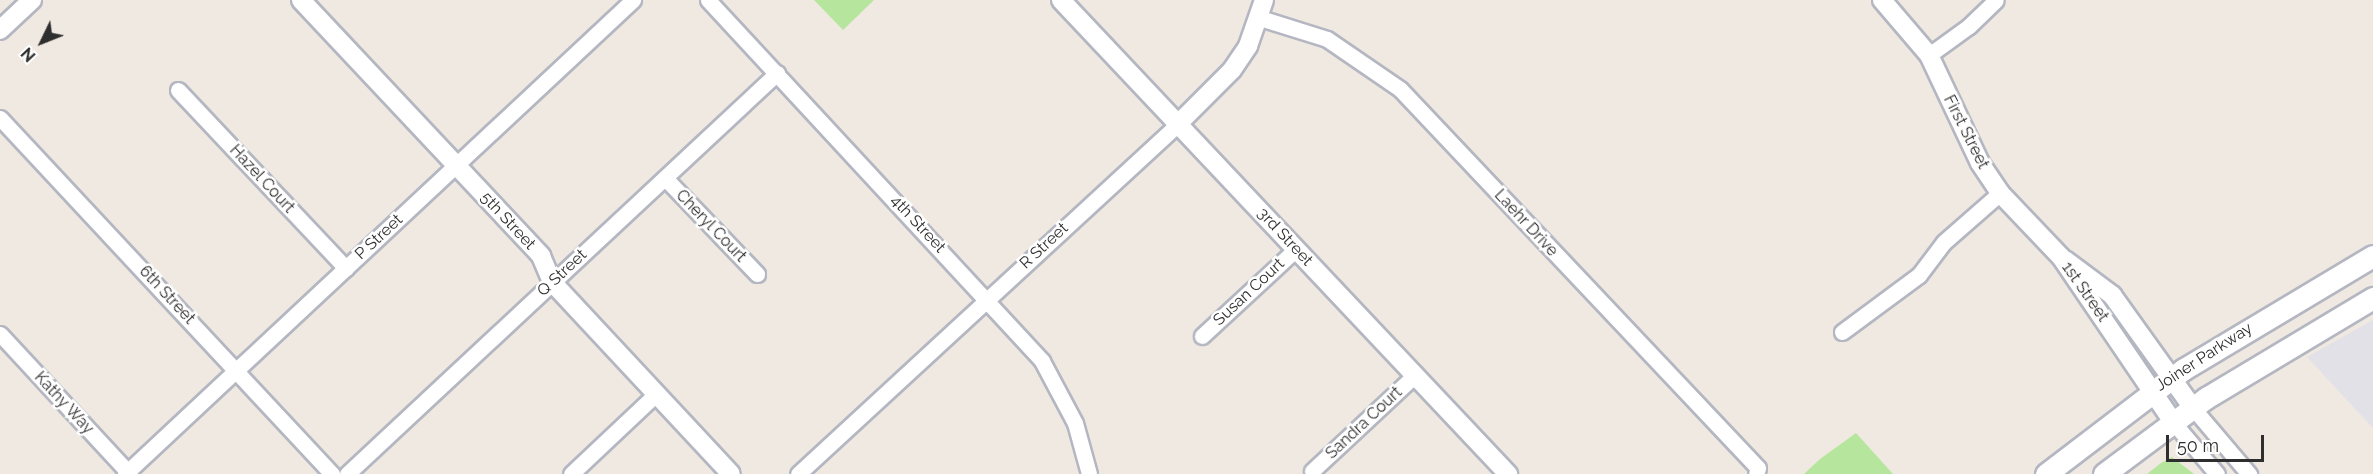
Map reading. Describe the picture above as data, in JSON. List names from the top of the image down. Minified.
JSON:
{"streets":{"main road":["Joiner Parkway"],"street":["First Street","Hazel Court","5th Street","Laehr Drive","4th Street","Cheryl Court","P Street","3rd Street","R Street","Q Street","Susan Court","1st Street","6th Street","Kathy Way","Sandra Court"]},"crossings":[["First Street","1st Street"],["Hazel Court","P Street"],["5th Street","P Street"],["5th Street","Q Street"],["Laehr Drive","R Street"],["4th Street","R Street"],["4th Street","Q Street"],["Cheryl Court","Q Street"],["P Street","6th Street"],["P Street","Kathy Way"],["3rd Street","R Street"],["3rd Street","Susan Court"],["3rd Street","Sandra Court"],["1st Street","Joiner Parkway"]],"scale_bar":"50 m","north":"bottom left"}
